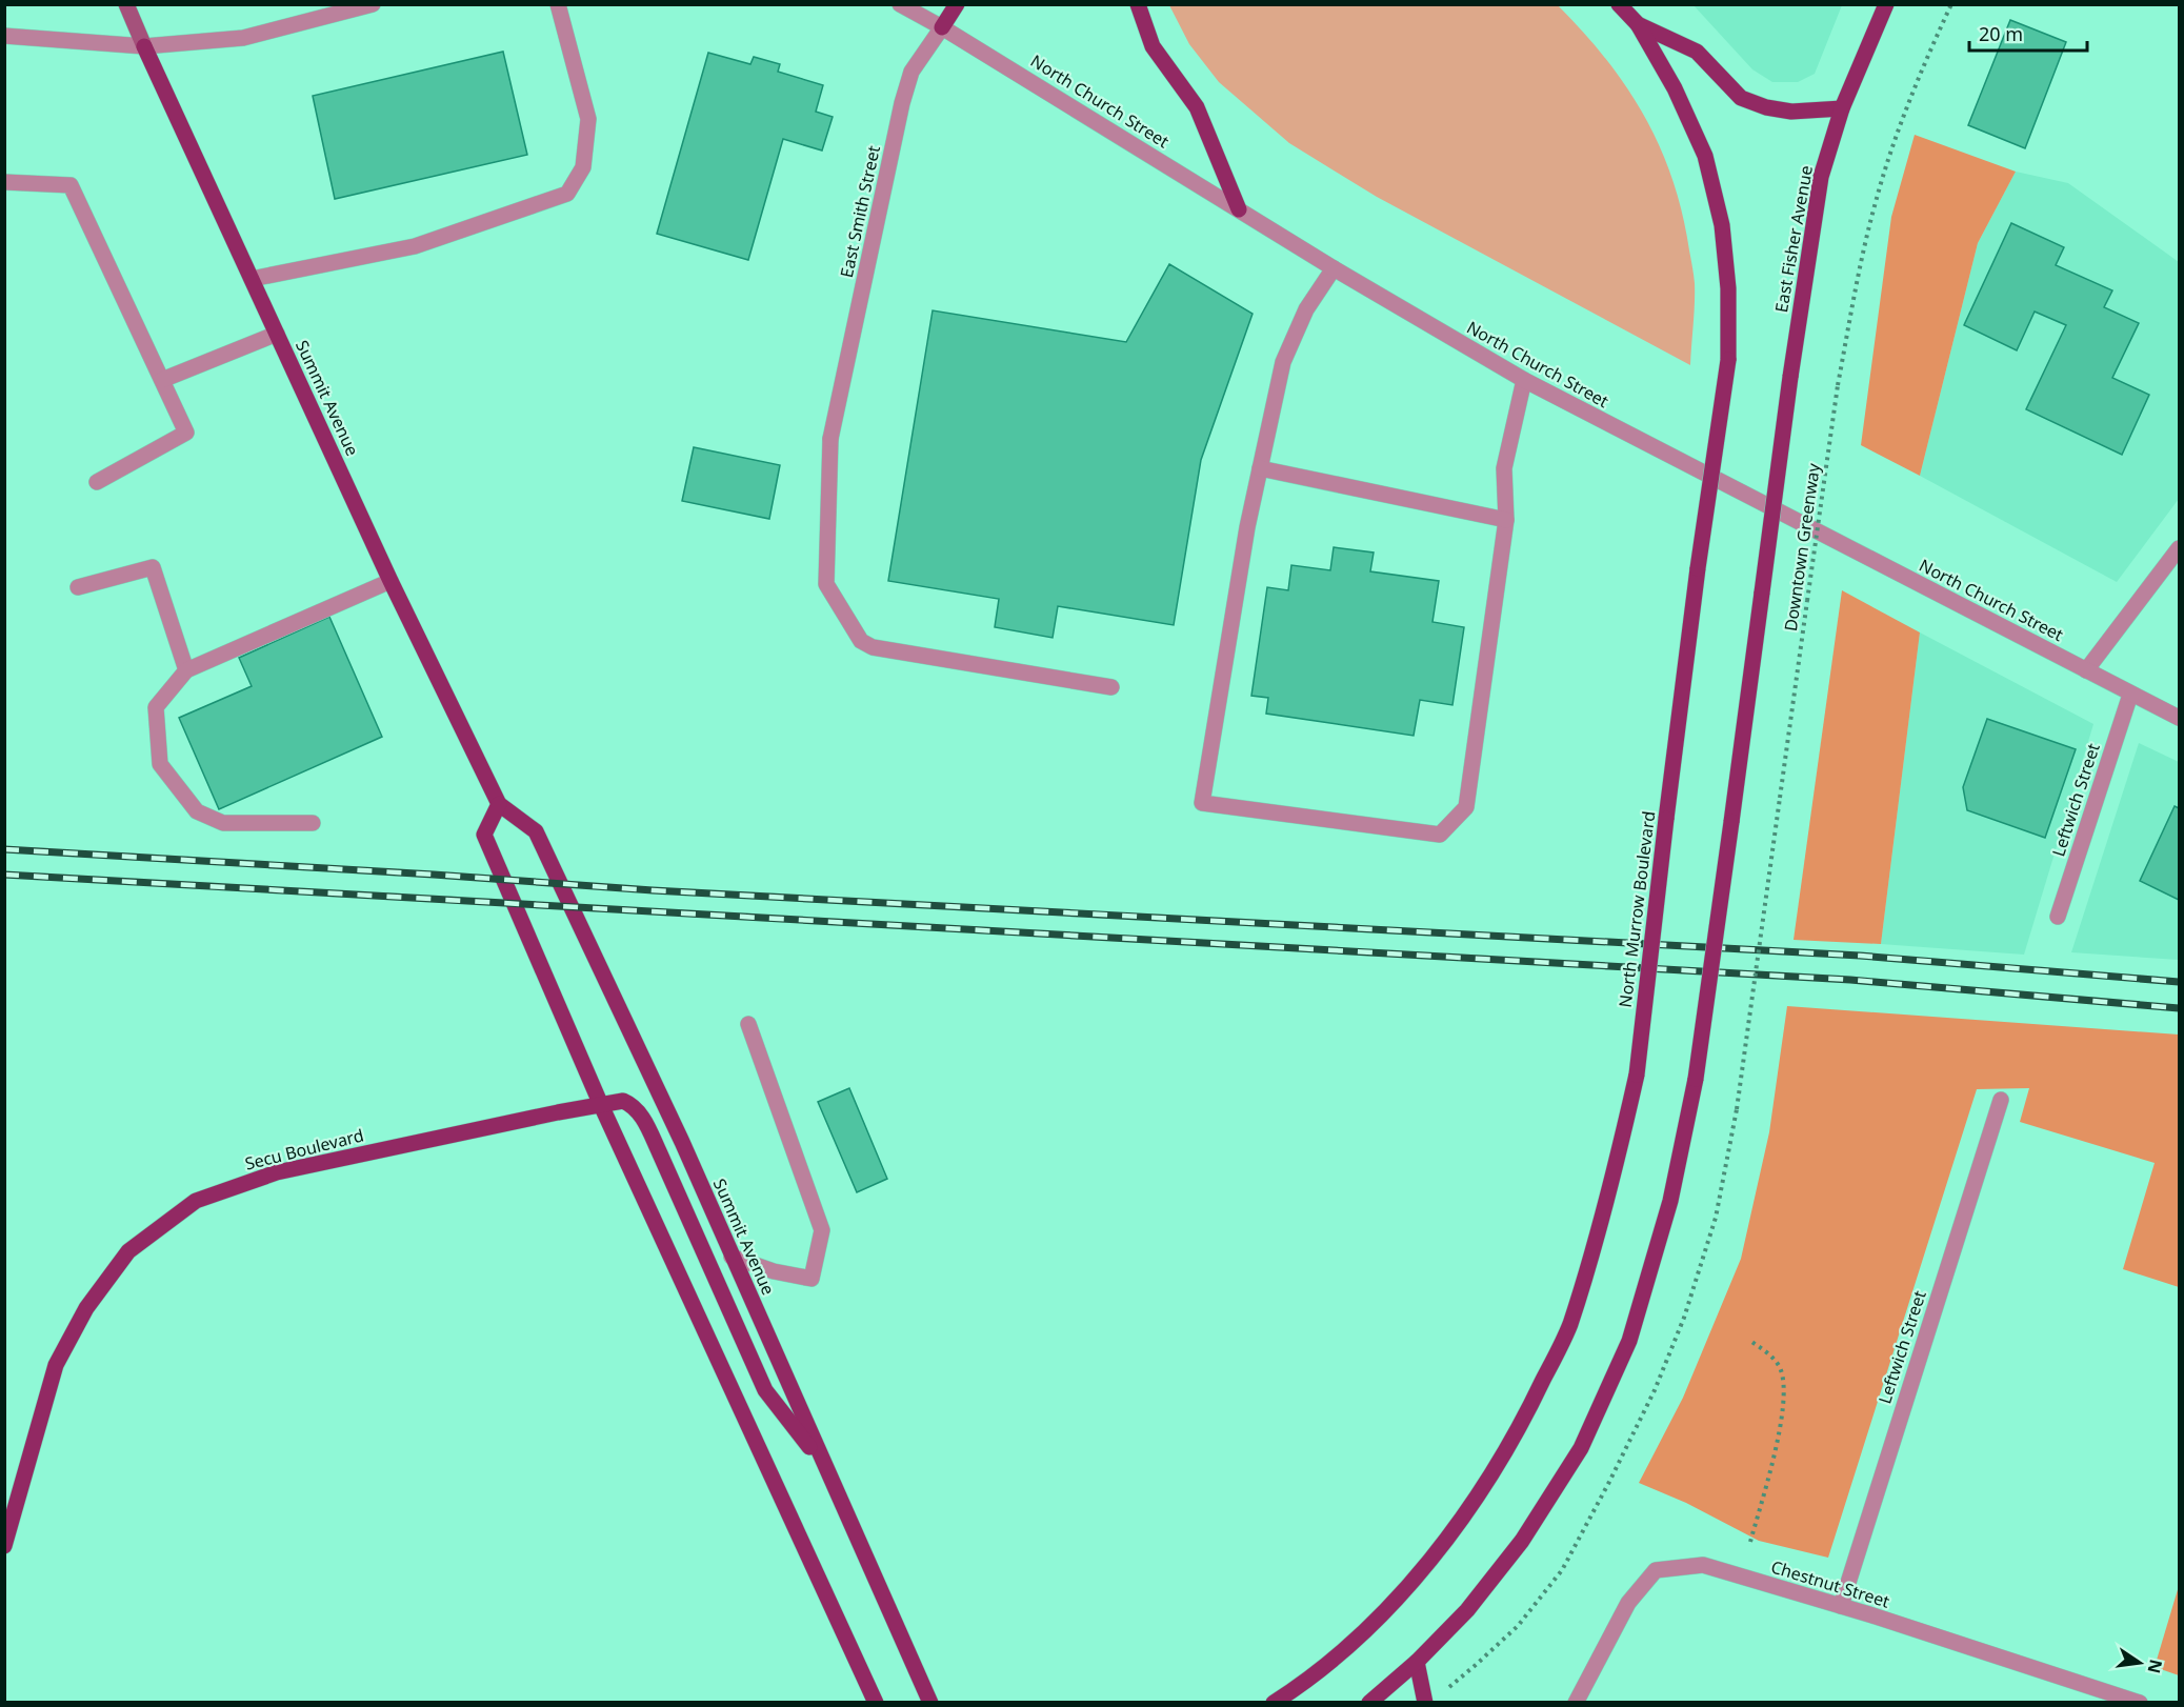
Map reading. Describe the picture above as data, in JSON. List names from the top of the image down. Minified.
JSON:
{"streets":{"main road":["East Smith Street","East Fisher Avenue","Summit Avenue","North Murrow Boulevard","Secu Boulevard"],"street":["North Church Street","Leftwich Street","Chestnut Street"],"path":["Downtown Greenway"]},"crossings":[["North Church Street","East Smith Street"],["North Church Street","Leftwich Street"],["Summit Avenue","Secu Boulevard"],["Leftwich Street","Chestnut Street"]],"scale_bar":"20 m","north":"right"}
